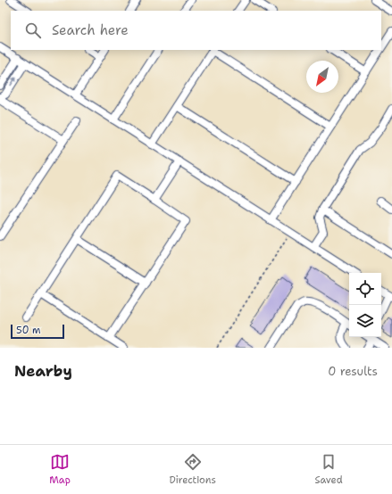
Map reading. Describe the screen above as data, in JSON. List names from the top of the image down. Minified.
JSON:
{"scale_bar":"50 m","north":"bottom left","page":{"search":"Search here","scale":"50 m","heading":["Nearby","0 results"],"nav":["Map","Directions","Saved"]}}
